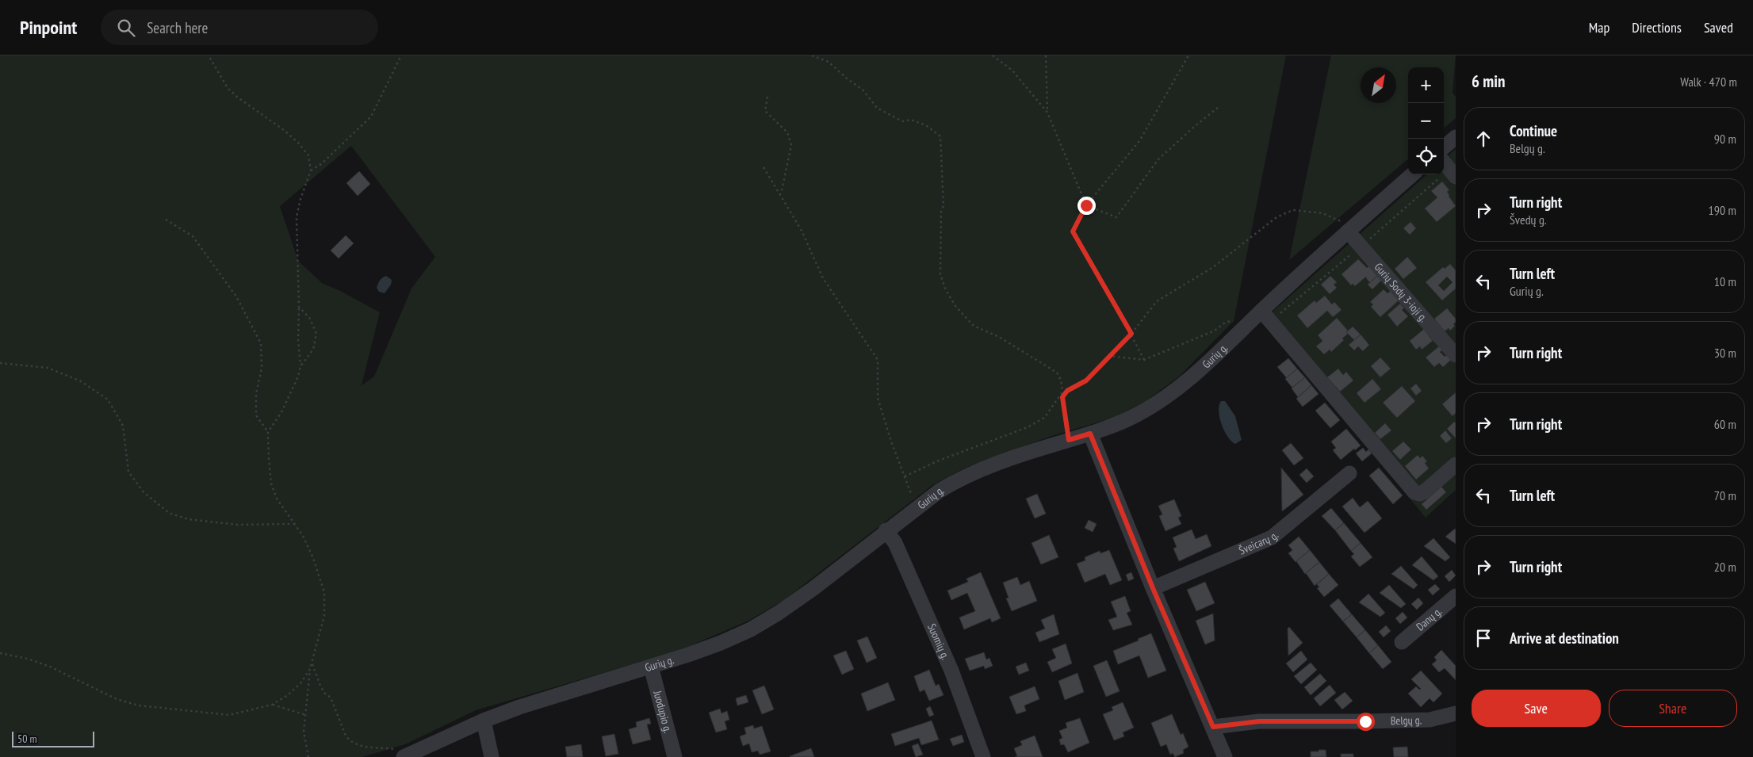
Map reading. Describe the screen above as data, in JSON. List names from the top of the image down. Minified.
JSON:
{"streets":{"street":["Gurių Sodų 3-ioji g.","Gurių g.","Šveicarų g.","Danų g.","Suomių g.","Juodupio g.","Belgų g."]},"crossings":[["Gurių Sodų 3-ioji g.","Gurių g."],["Gurių g.","Suomių g."],["Gurių g.","Juodupio g."]],"scale_bar":"50 m","north":"top right","page":{"header":"Pinpoint","search":"Search here","nav":["Map","Directions","Saved"],"heading":["6 min","Walk · 470 m"],"map_buttons":["+","−"],"list":[["Continue","Belgų g.","90 m"],["Turn right","Švedų g.","190 m"],["Turn left","Gurių g.","10 m"],["Turn right","30 m"],["Turn right","60 m"],["Turn left","70 m"],["Turn right","20 m"],"Arrive at destination"],"buttons":["Save","Share"],"scale":"50 m"}}
